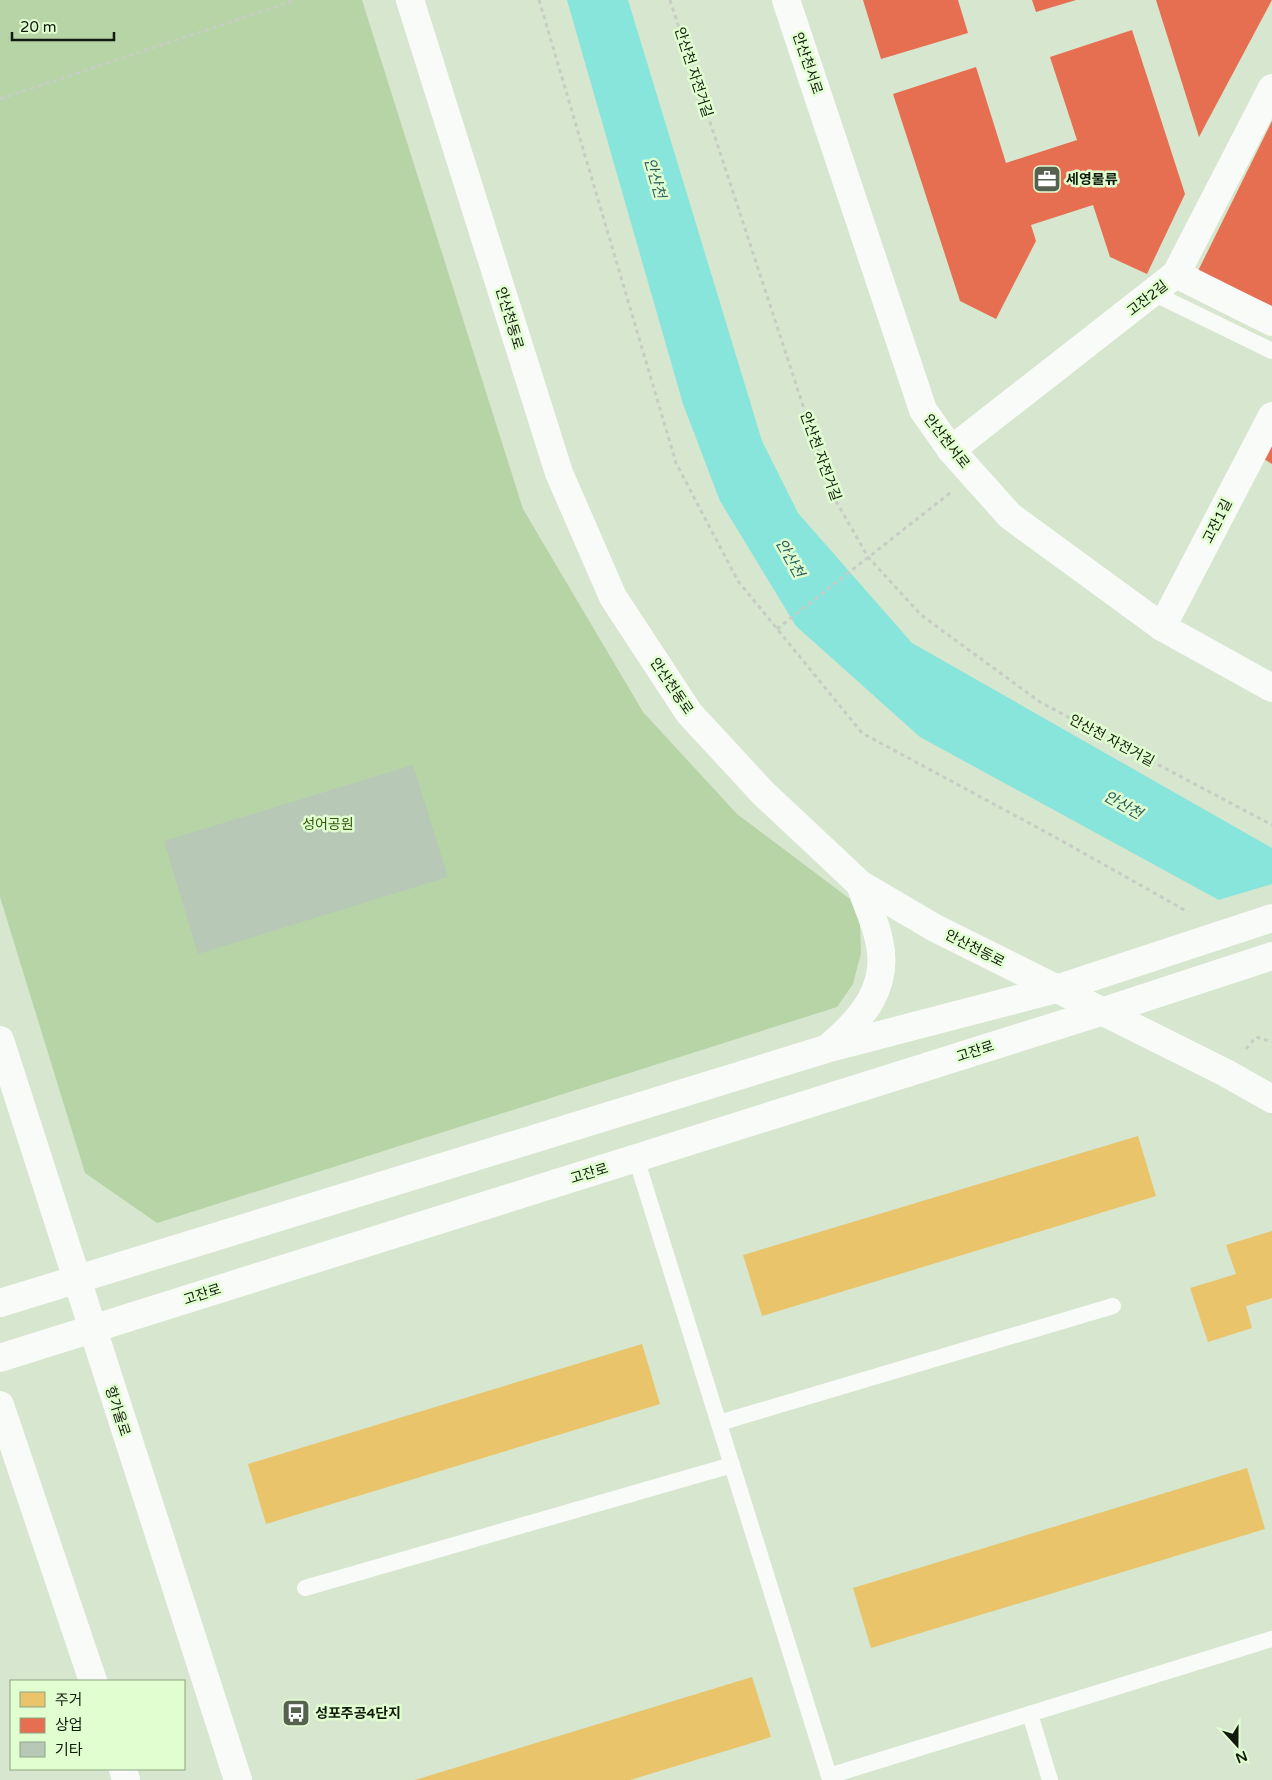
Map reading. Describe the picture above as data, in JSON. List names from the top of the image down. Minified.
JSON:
{"streets":{"street":["안산천서로","고잔2길","안산천동로","고잔1길","고잔로","항가울로"],"path":["안산천 자전거길"]},"crossings":[["안산천서로","고잔2길"],["안산천서로","고잔1길"],["안산천동로","고잔로"],["고잔로","항가울로"]],"water":["안산천"],"parks":["성어공원"],"places":{"office":["세영물류"],"bus stop":["성포주공4단지"]},"legend":["주거","상업","기타"],"scale_bar":"20 m","north":"bottom"}
